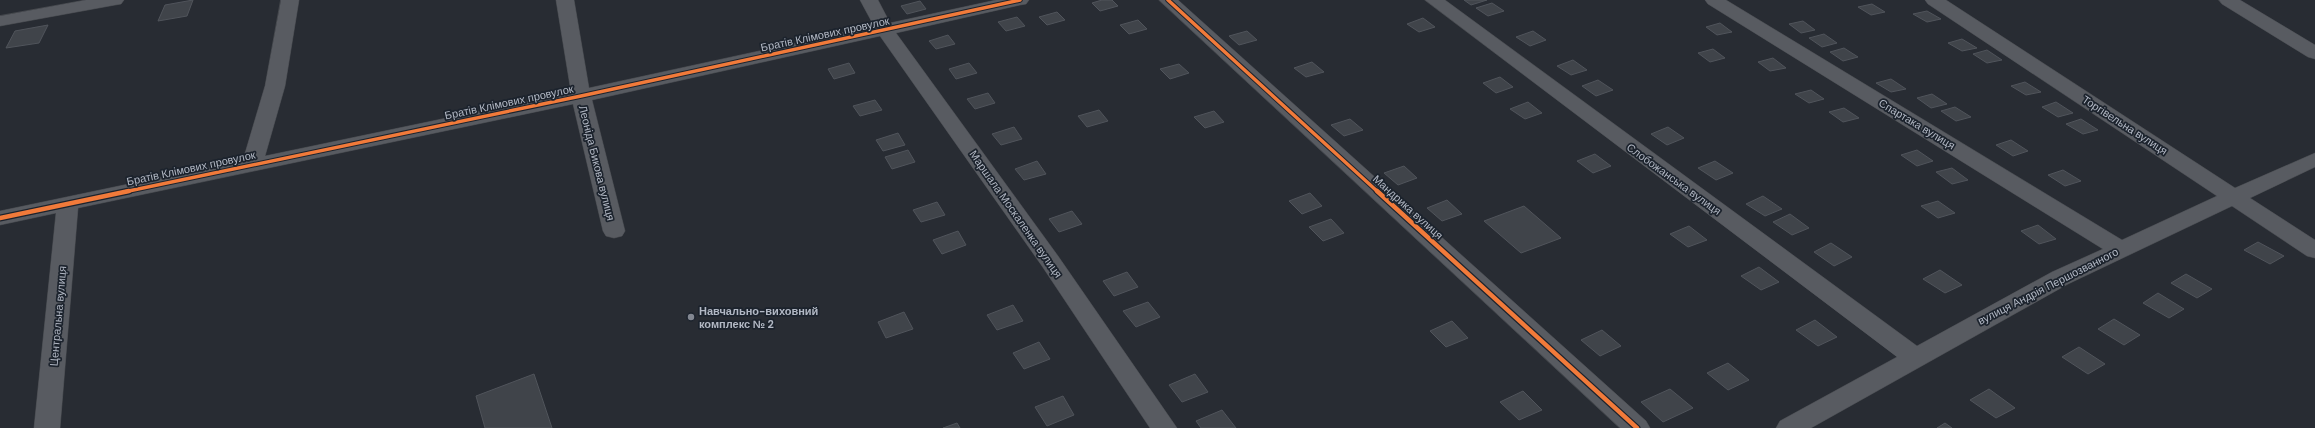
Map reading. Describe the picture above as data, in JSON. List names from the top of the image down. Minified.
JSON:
{"streets":{"street":["Братів Клімових провулок","Спартака вулиця","Торгівельна вулиця","Леоніда Бикова вулиця","Слобожанська вулиця","Мандрика вулиця","Маршала Москаленка вулиця","вулиця Андрія Першозванного","Центральна вулиця"]},"crossings":[["Братів Клімових провулок","Леоніда Бикова вулиця"],["Братів Клімових провулок","Маршала Москаленка вулиця"],["Братів Клімових провулок","Центральна вулиця"],["Спартака вулиця","вулиця Андрія Першозванного"],["Торгівельна вулиця","вулиця Андрія Першозванного"],["Слобожанська вулиця","вулиця Андрія Першозванного"]],"places":["Навчально-виховний комплекс № 2"]}
